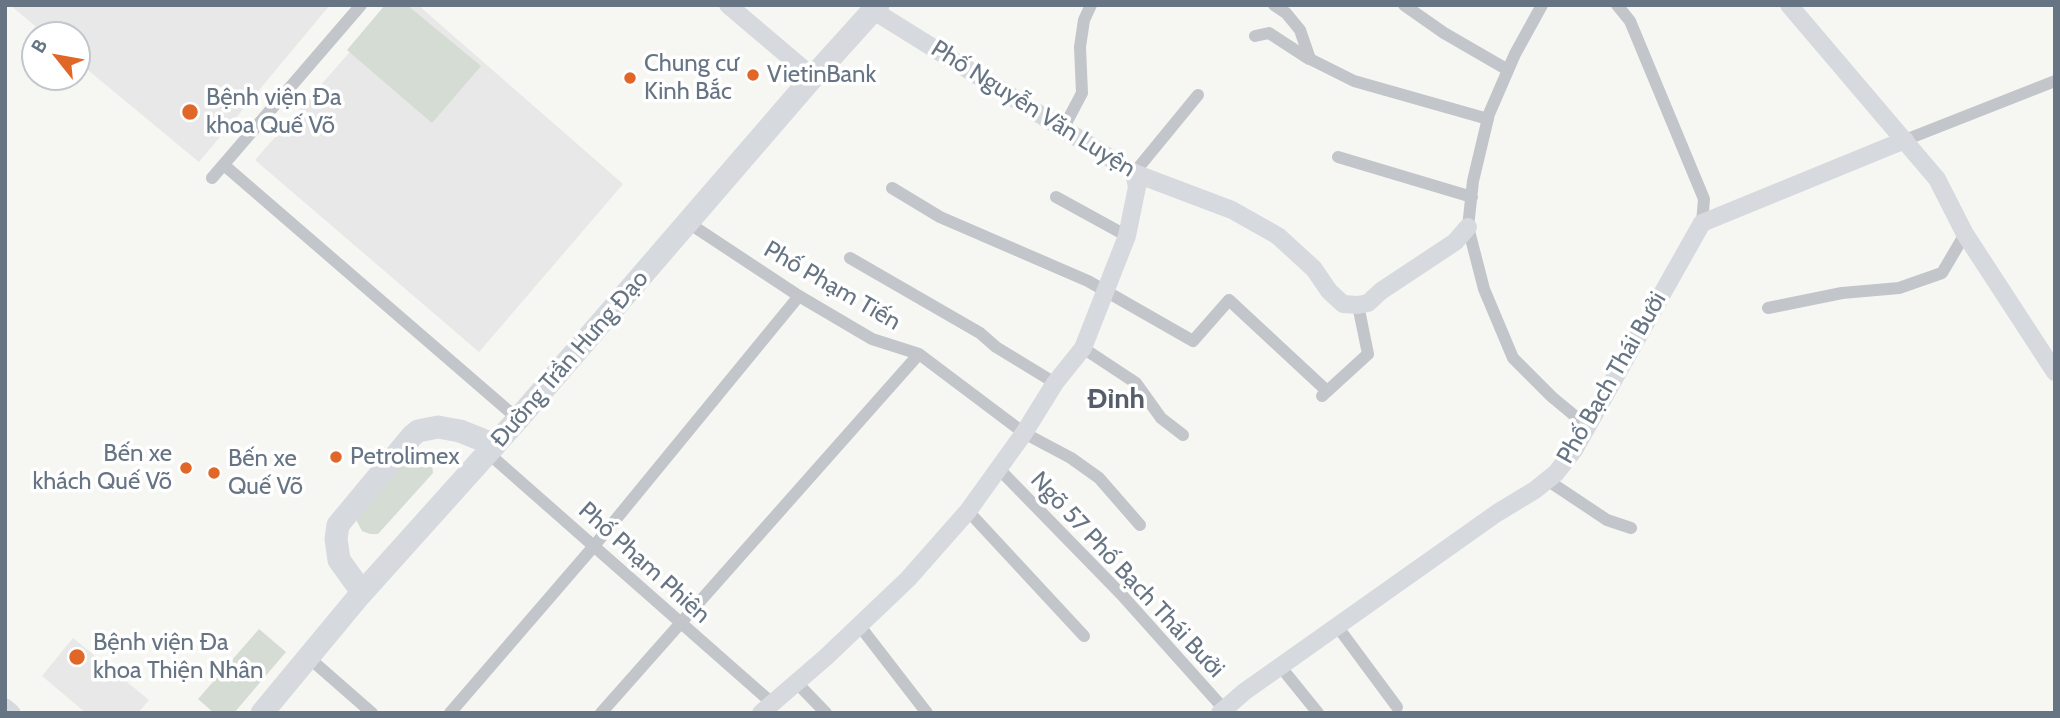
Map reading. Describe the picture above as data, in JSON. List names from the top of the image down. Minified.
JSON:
{"streets":{"highway":["Đường Trần Hưng Đạo"],"street":["Phố Nguyễn Văn Luyện","Phố Phạm Tiến","Phố Bạch Thái Bưởi","Phố Phạm Phiên","Ngõ 57 Phố Bạch Thái Bưởi"]},"crossings":[["Phố Nguyễn Văn Luyện","Đường Trần Hưng Đạo"],["Phố Phạm Tiến","Đường Trần Hưng Đạo"],["Đường Trần Hưng Đạo","Phố Phạm Phiên"],["Phố Bạch Thái Bưởi","Ngõ 57 Phố Bạch Thái Bưởi"]],"districts":["Đỉnh"],"places":["VietinBank","Chung cư Kinh Bắc","Bệnh viện Đa khoa Quế Võ","Petrolimex","Bến xe khách Quế Võ","Bến xe Quế Võ","Bệnh viện Đa khoa Thiện Nhân"],"north":"top left"}
